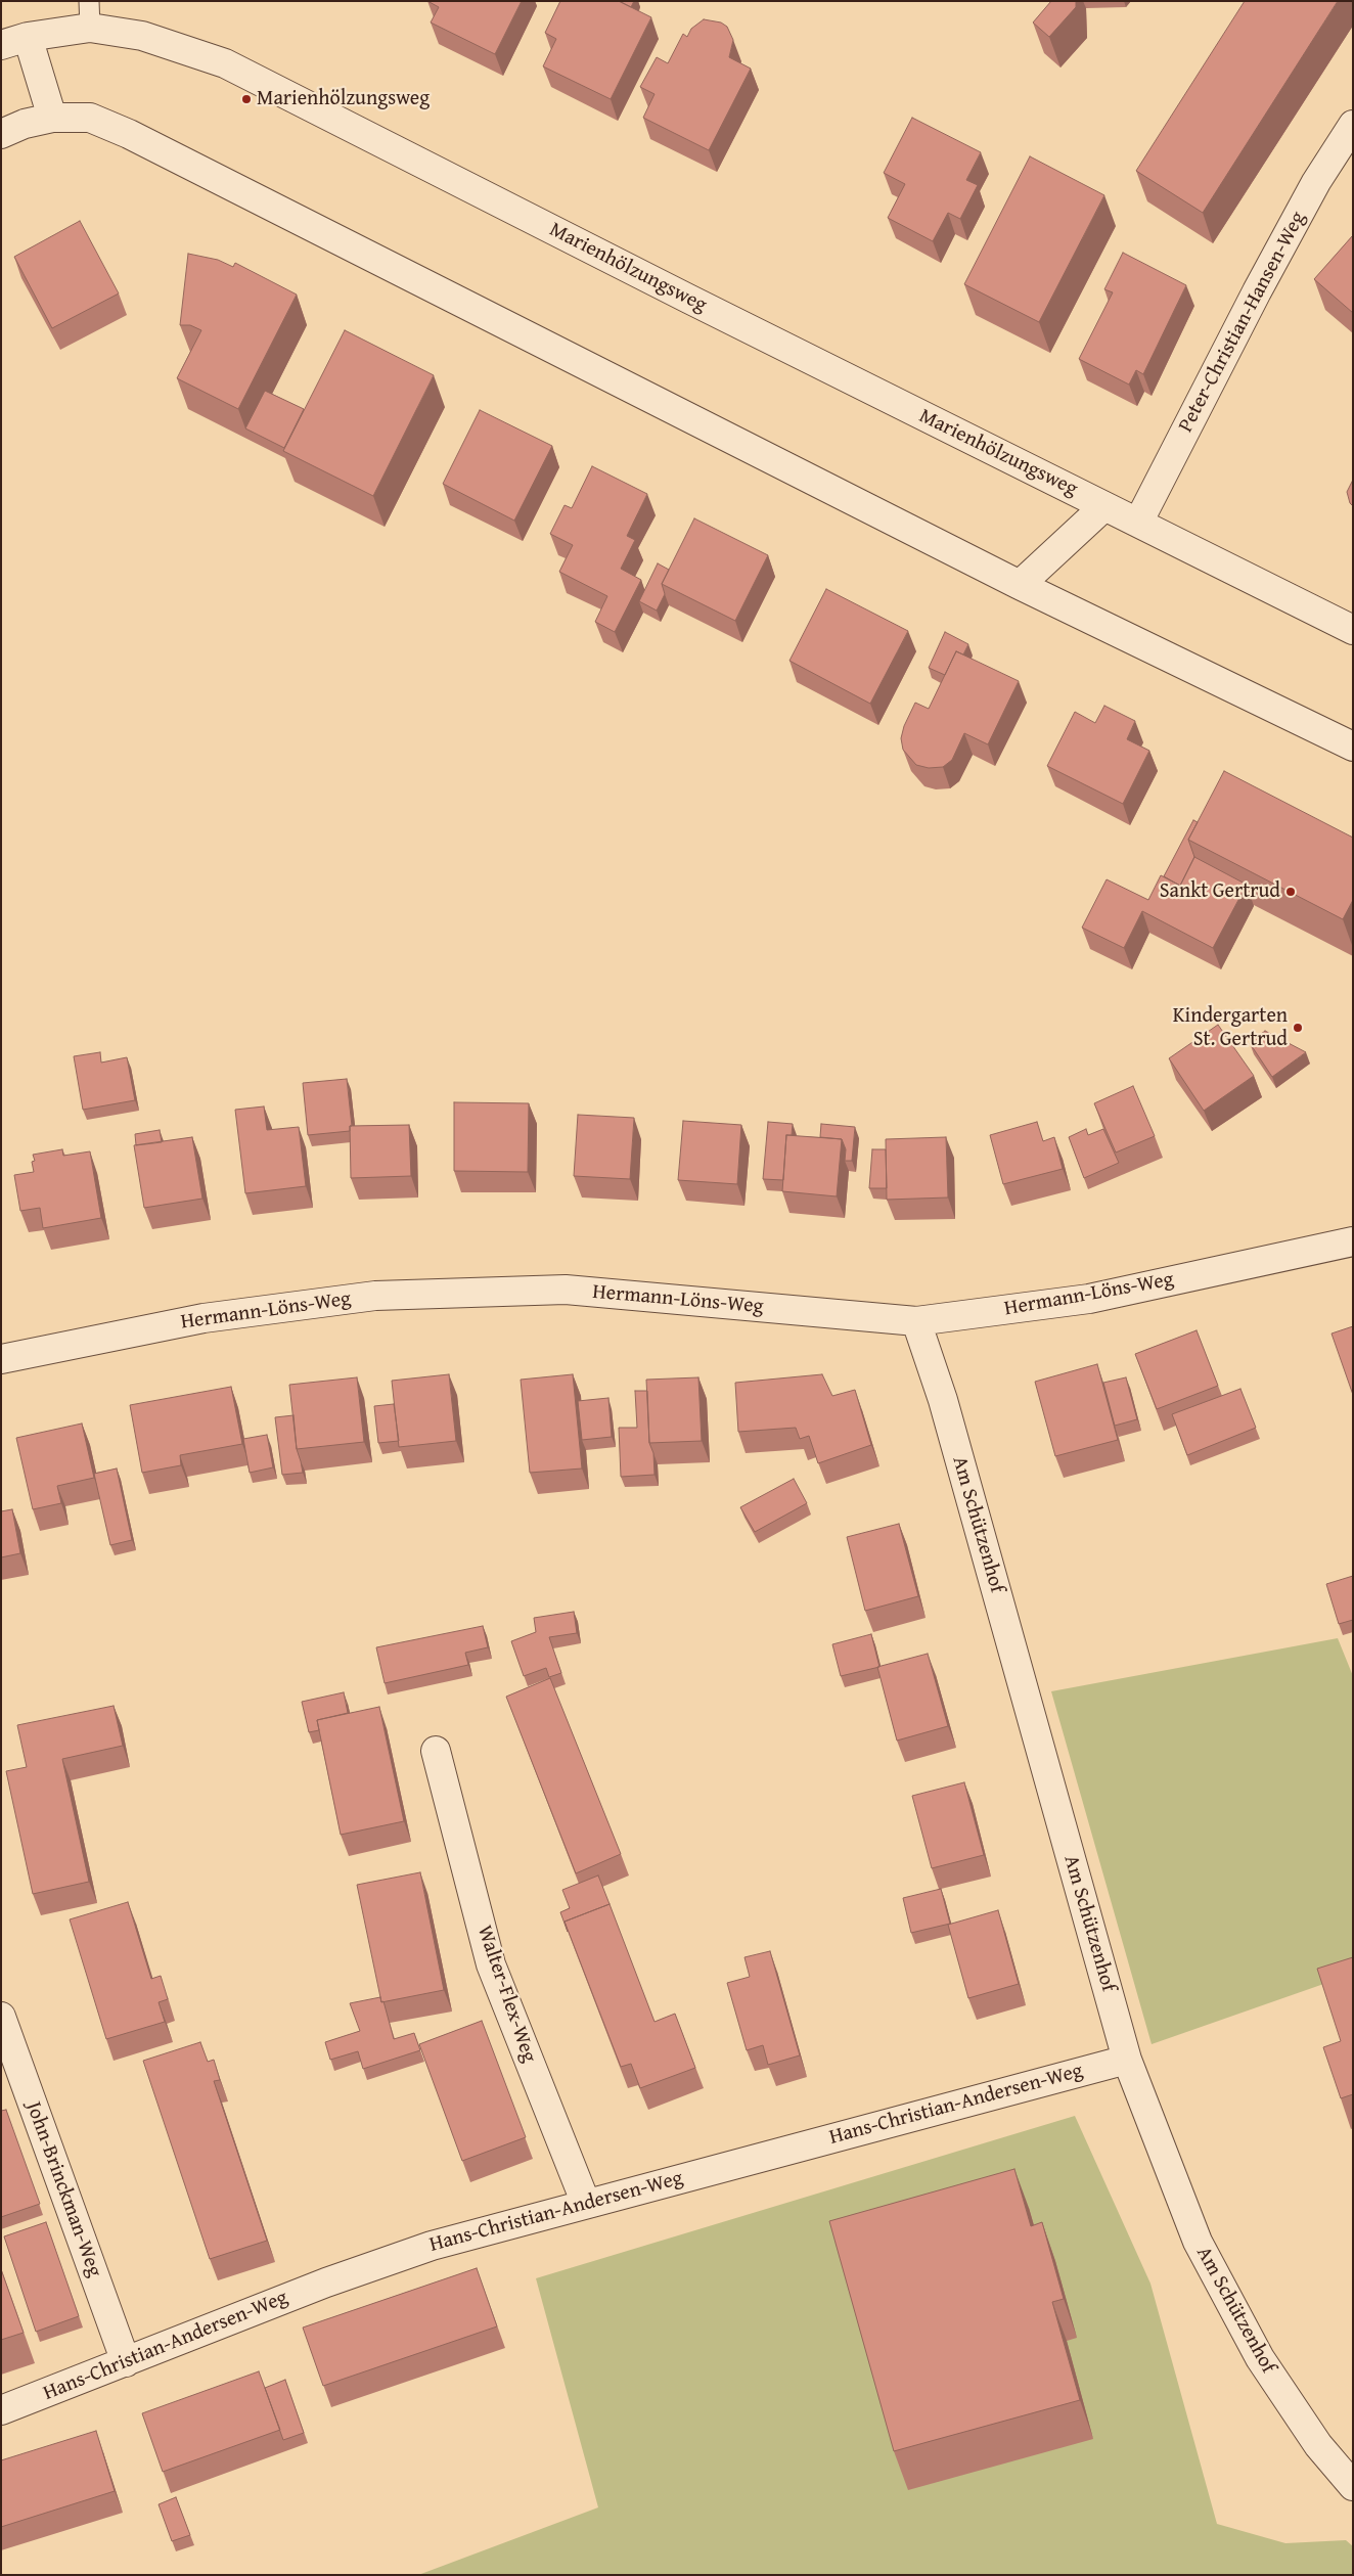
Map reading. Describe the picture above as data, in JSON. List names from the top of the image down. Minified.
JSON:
{"streets":{"street":["Marienhölzungsweg","Peter-Christian-Hansen-Weg","Hermann-Löns-Weg","Am Schützenhof","Walter-Flex-Weg","Hans-Christian-Andersen-Weg","John-Brinckman-Weg"]},"crossings":[["Marienhölzungsweg","Peter-Christian-Hansen-Weg"],["Hermann-Löns-Weg","Am Schützenhof"],["Am Schützenhof","Hans-Christian-Andersen-Weg"],["Walter-Flex-Weg","Hans-Christian-Andersen-Weg"],["Hans-Christian-Andersen-Weg","John-Brinckman-Weg"]],"places":["Marienhölzungsweg","Sankt Gertrud","Kindergarten St. Gertrud"]}
